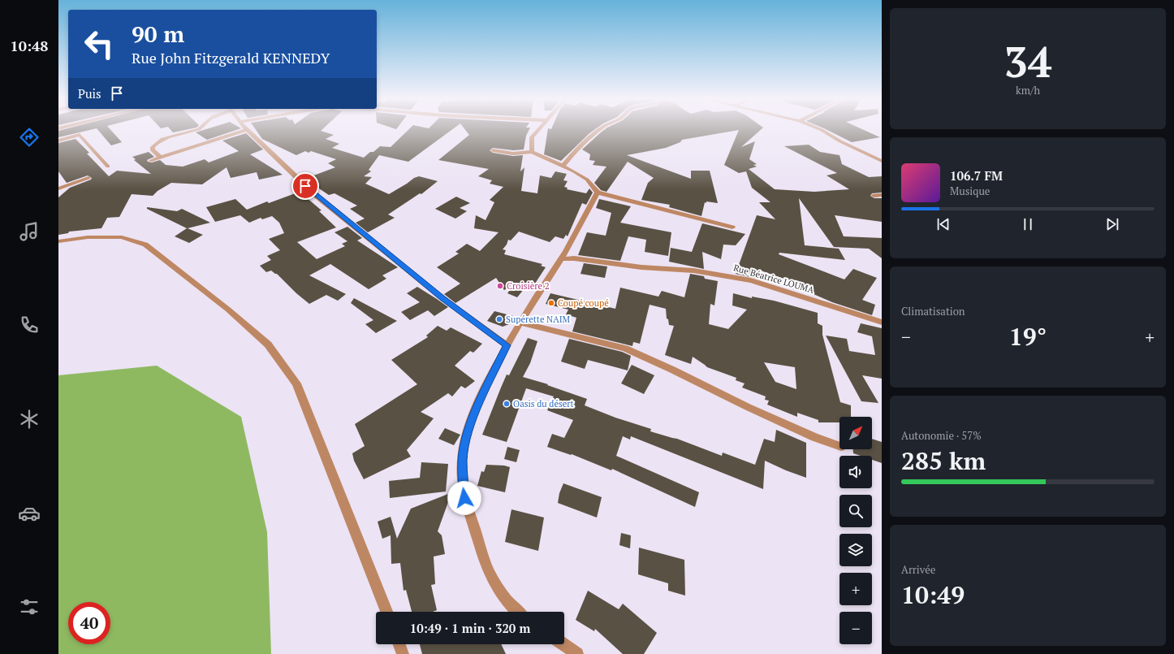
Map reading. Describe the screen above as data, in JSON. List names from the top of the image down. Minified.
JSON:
{"streets":{"street":["Rue Béatrice LOUMA"]},"places":["Croisière 2","Coupé coupé","Supérette NAIM","Oasis du désert"],"north":"top right","page":{"tabs":"10:48","tile":[["34","km/h"],"Climatisation",["Autonomie · 57%","285 km"],["Arrivée","10:49"]],"turn":["90 m","Rue John Fitzgerald KENNEDY"],"then":"Puis","song":["106.7 FM","Musique"],"heat":["−","19°","+"],"map_buttons":["+","−"],"limit":"40","trip":"10:49 · 1 min · 320 m"}}
